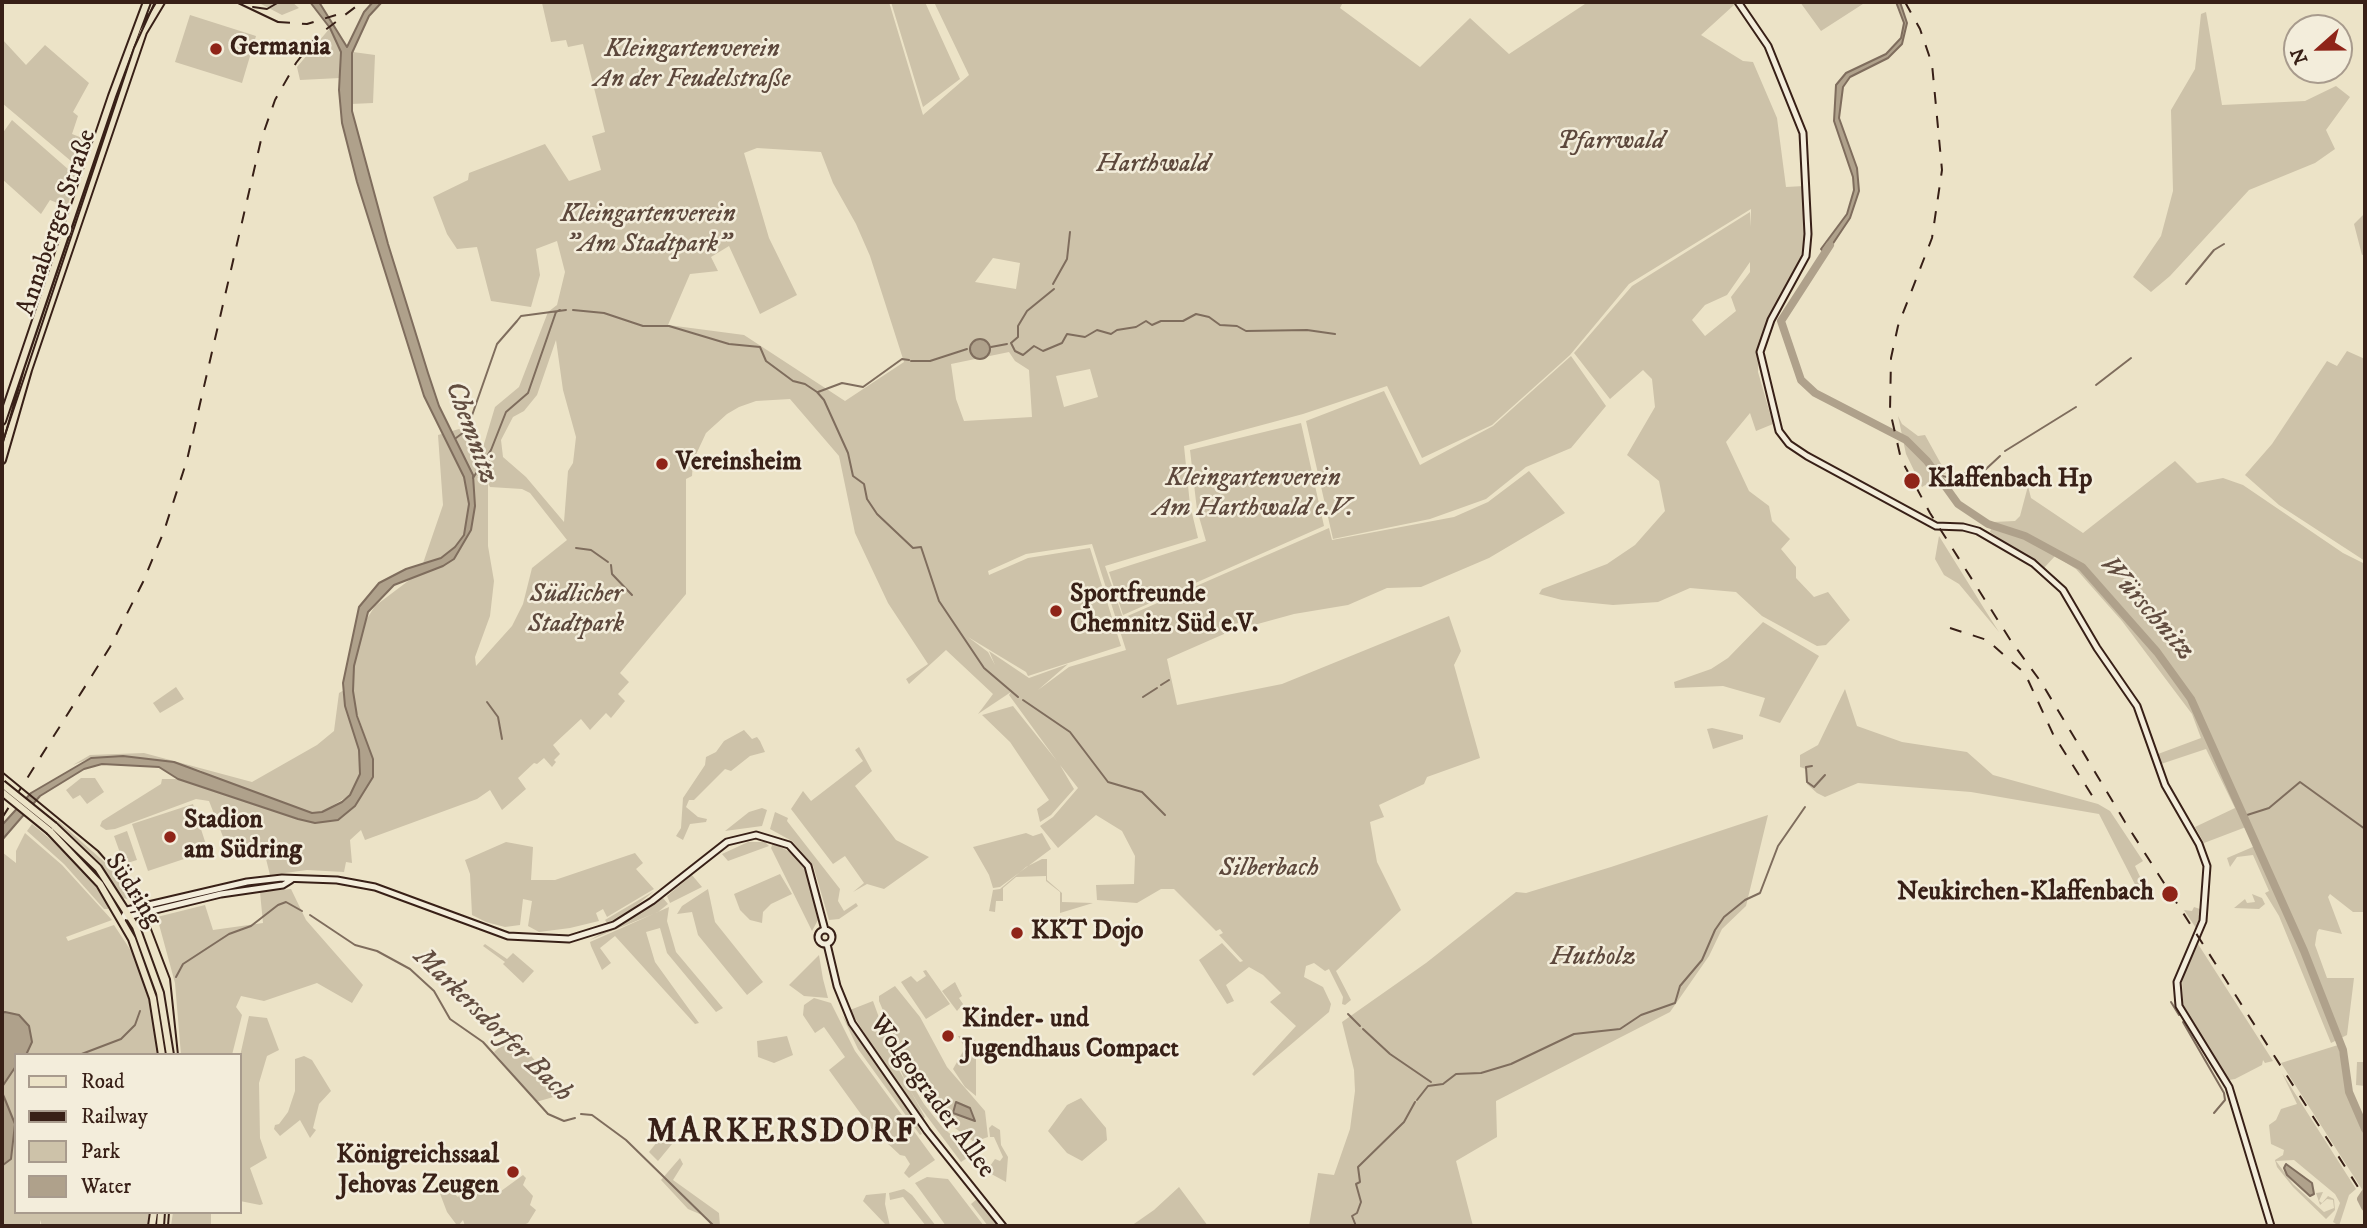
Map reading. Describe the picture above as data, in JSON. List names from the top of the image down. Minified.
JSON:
{"streets":{"main road":["Annaberger Straße","Südring","Wolgograder Allee"]},"crossings":[["Südring","Wolgograder Allee"]],"districts":["MARKERSDORF"],"water":["Chemnitz","Würschnitz","Markersdorfer Bach"],"parks":["Kleingartenverein An der Feudelstraße","Pfarrwald","Harthwald","Kleingartenverein \"Am Stadtpark\"","Kleingartenverein Am Harthwald e.V.","Südlicher Stadtpark","Silberbach","Hutholz"],"places":["Germania","Vereinsheim","Klaffenbach Hp","Sportfreunde Chemnitz Süd e.V.","Stadion am Südring","Neukirchen-Klaffenbach","KKT Dojo","Kinder- und Jugendhaus Compact","Königreichssaal Jehovas Zeugen"],"legend":["Road","Railway","Park","Water"],"north":"left"}
